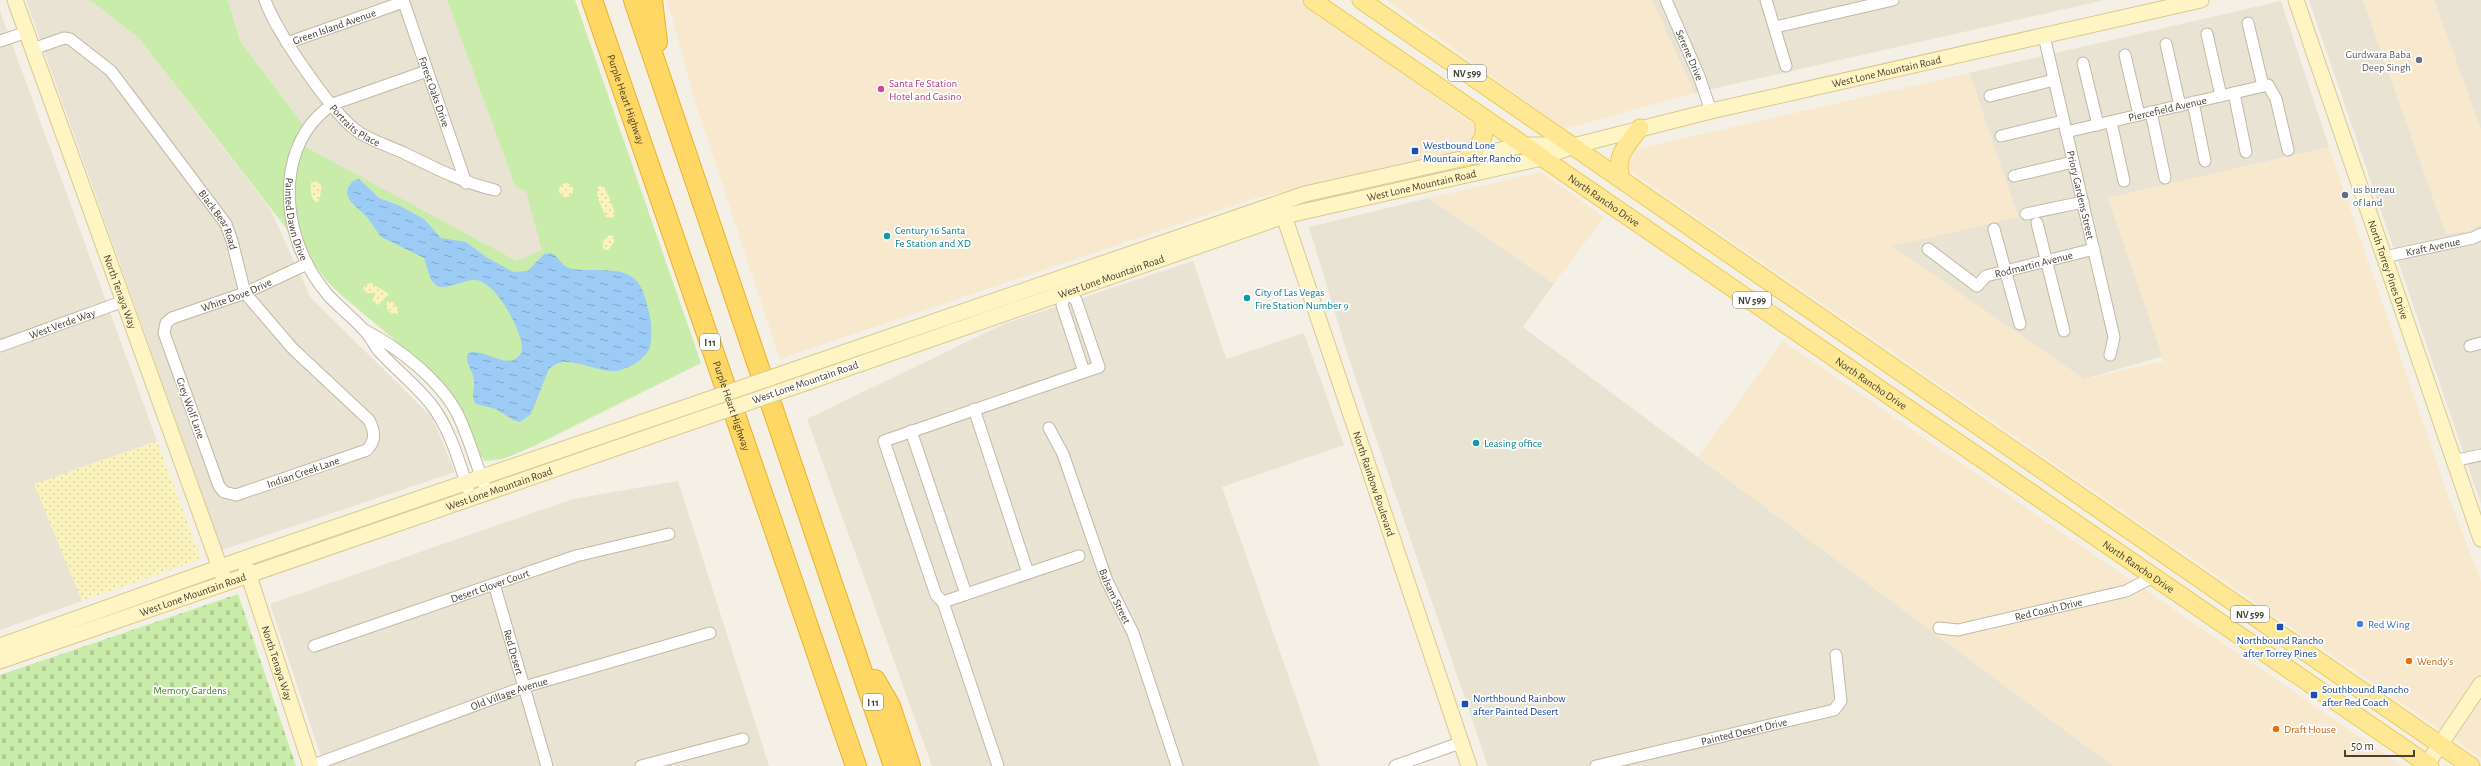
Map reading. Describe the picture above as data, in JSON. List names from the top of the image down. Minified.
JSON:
{"streets":{"highway":["Purple Heart Highway","I 11"],"main road":["West Lone Mountain Road","NV 599","North Rancho Drive","North Torrey Pines Drive","North Tenaya Way","North Rainbow Boulevard"],"street":["Green Island Avenue","Serene Drive","Forest Oaks Drive","Piercefield Avenue","Portraits Place","Priory Gardens Street","Painted Dawn Drive","Black Bear Road","Kraft Avenue","Rodmartin Avenue","White Dove Drive","West Verde Way","Grey Wolf Lane","Indian Creek Lane","Desert Clover Court","Balsam Street","Red Coach Drive","Red Desert","Old Village Avenue","Painted Desert Drive"]},"crossings":[["Green Island Avenue","Forest Oaks Drive"],["Green Island Avenue","Portraits Place"],["Serene Drive","West Lone Mountain Road"],["West Lone Mountain Road","Priory Gardens Street"],["West Lone Mountain Road","North Rancho Drive"],["West Lone Mountain Road","Painted Dawn Drive"],["West Lone Mountain Road","North Tenaya Way"],["West Lone Mountain Road","North Rainbow Boulevard"],["Forest Oaks Drive","Portraits Place"],["Forest Oaks Drive","Painted Dawn Drive"],["Piercefield Avenue","Priory Gardens Street"],["Portraits Place","Painted Dawn Drive"],["Priory Gardens Street","Rodmartin Avenue"],["North Rancho Drive","Red Coach Drive"],["Painted Dawn Drive","White Dove Drive"],["Black Bear Road","North Tenaya Way"],["Black Bear Road","White Dove Drive"],["Black Bear Road","Indian Creek Lane"],["Kraft Avenue","North Torrey Pines Drive"],["North Tenaya Way","West Verde Way"],["North Tenaya Way","Old Village Avenue"],["White Dove Drive","Grey Wolf Lane"],["Grey Wolf Lane","Indian Creek Lane"],["Desert Clover Court","Red Desert"],["Red Desert","Old Village Avenue"]],"parks":["Memory Gardens"],"places":{"other":["Gurdwara Baba Deep Singh","Santa Fe Station Hotel and Casino","us bureau of land","Century 16 Santa Fe Station and XD","City of Las Vegas Fire Station Number 9","Leasing office","Red Wing","Wendy's","Draft House"],"transit":["Westbound Lone Mountain after Rancho","Northbound Rancho after Torrey Pines","Southbound Rancho after Red Coach","Northbound Rainbow after Painted Desert"]},"scale_bar":"50 m"}
